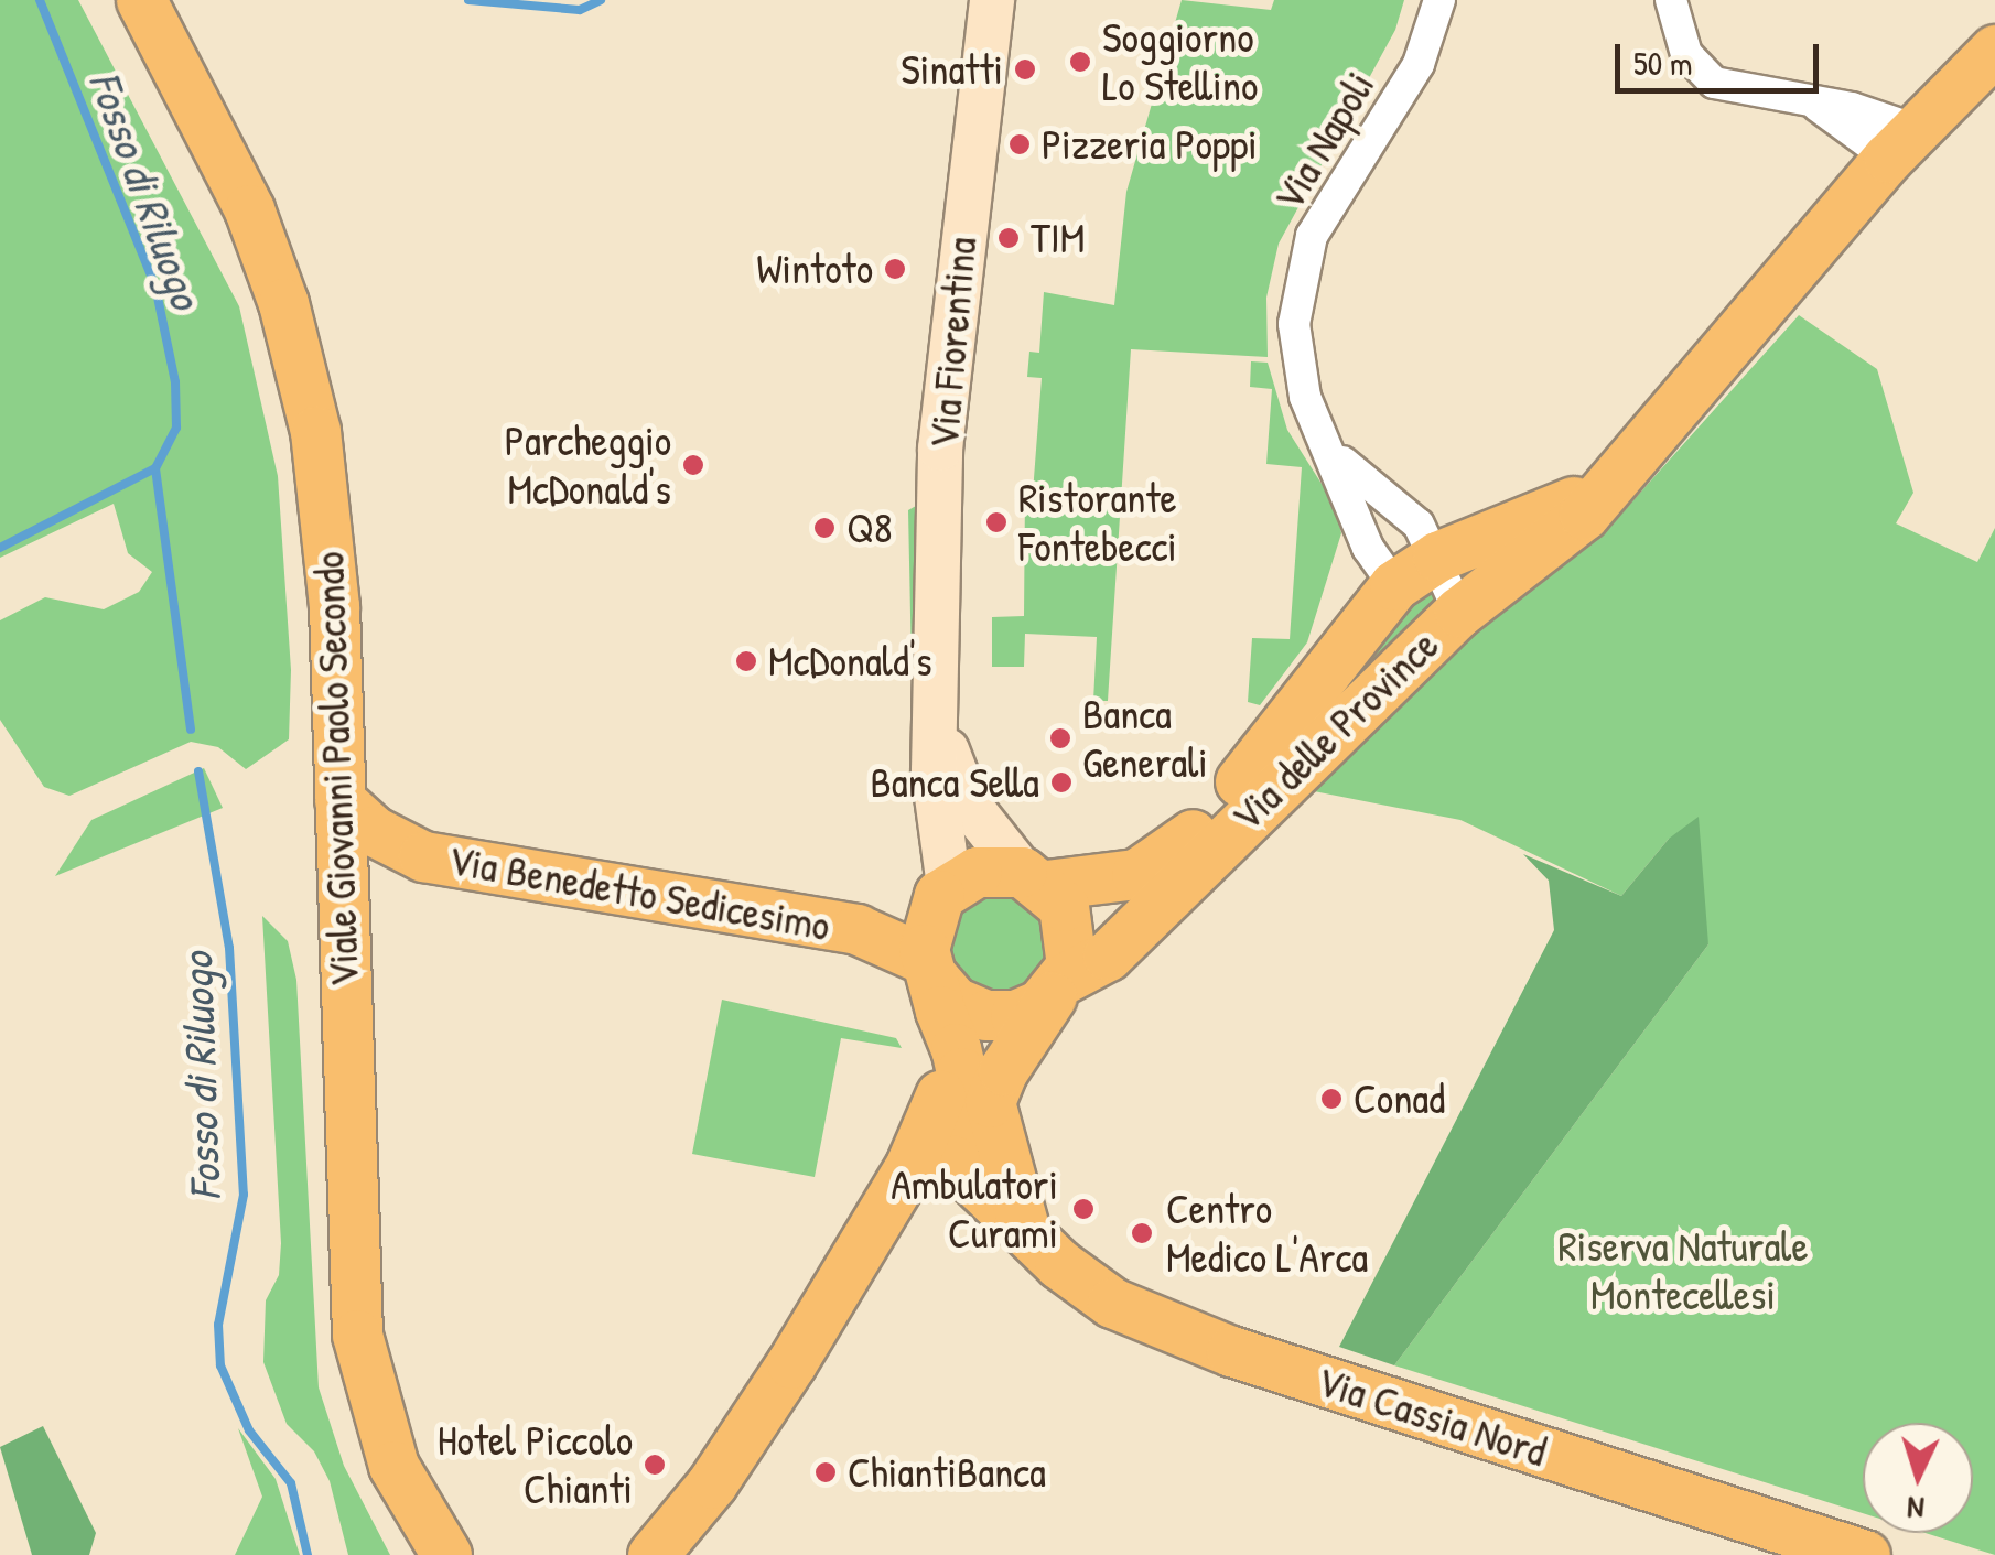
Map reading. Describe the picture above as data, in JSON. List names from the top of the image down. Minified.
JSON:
{"streets":{"main road":["Via Fiorentina","Via delle Province","Viale Giovanni Paolo Secondo","Via Benedetto Sedicesimo","Via Cassia Nord"],"street":["Via Napoli"]},"crossings":[["Via Napoli","Via delle Province"],["Via Fiorentina","Via delle Province"],["Via Fiorentina","Via Benedetto Sedicesimo"],["Via Fiorentina","Via Cassia Nord"],["Via delle Province","Via Benedetto Sedicesimo"],["Viale Giovanni Paolo Secondo","Via Benedetto Sedicesimo"]],"water":["Fosso di Riluogo"],"parks":["Riserva Naturale Montecellesi"],"places":["Soggiorno Lo Stellino","Sinatti","Pizzeria Poppi","TIM","Wintoto","Parcheggio McDonald's","Ristorante Fontebecci","Q8","McDonald's","Banca Generali","Banca Sella","Conad","Ambulatori Curami","Centro Medico L'Arca","Hotel Piccolo Chianti","ChiantiBanca"],"scale_bar":"50 m","north":"bottom"}
